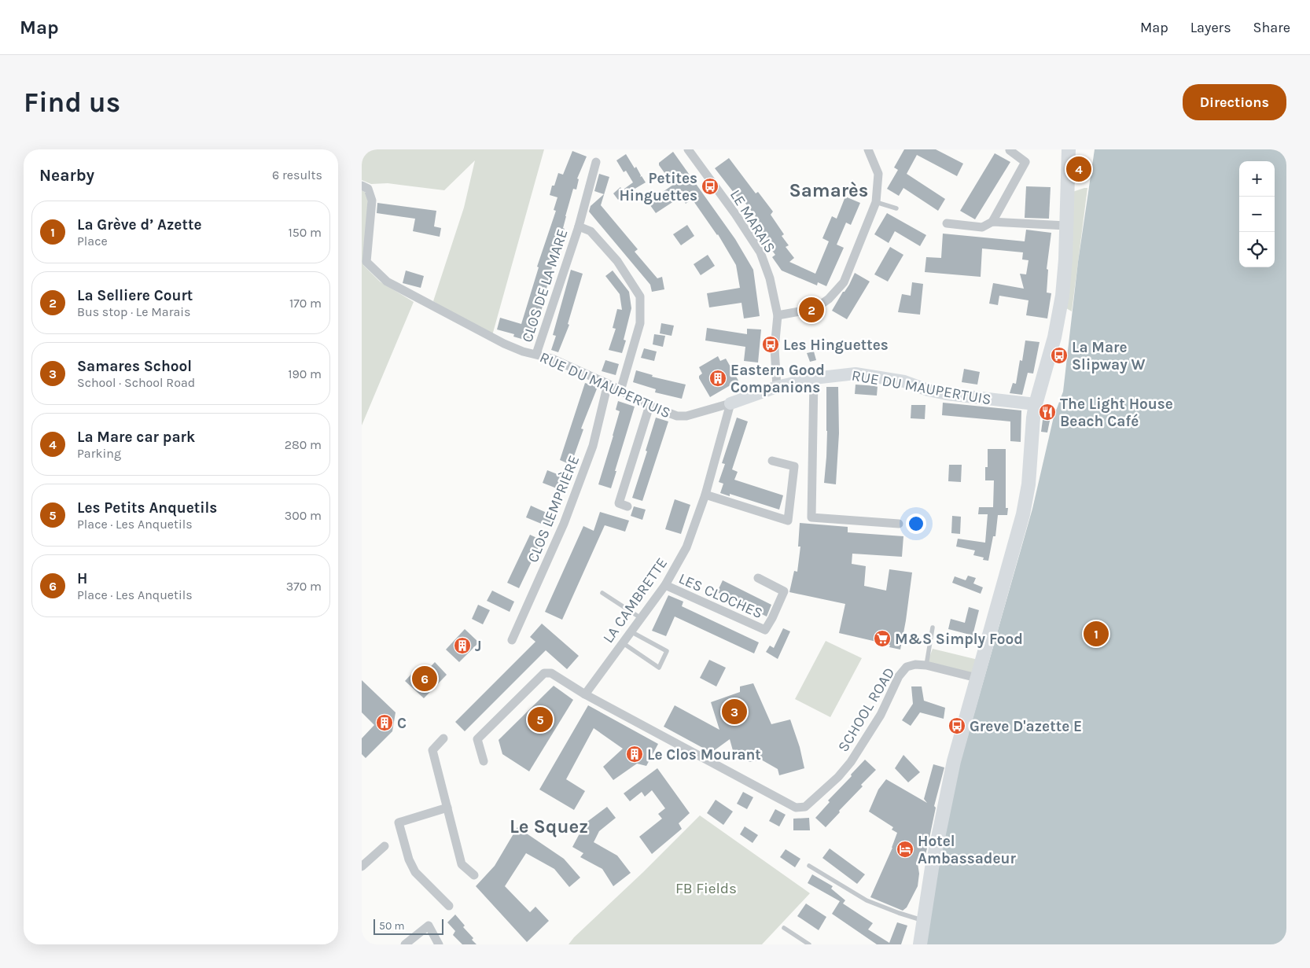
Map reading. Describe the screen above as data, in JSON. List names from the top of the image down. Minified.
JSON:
{"streets":{"street":["LE MARAIS","CLOS DE LA MARE","RUE DU MAUPERTUIS","CLOS LEMPRIÈRE","LES CLOCHES","LA CAMBRETTE","SCHOOL ROAD"]},"crossings":[["LE MARAIS","RUE DU MAUPERTUIS"],["CLOS DE LA MARE","RUE DU MAUPERTUIS"],["RUE DU MAUPERTUIS","CLOS LEMPRIÈRE"],["RUE DU MAUPERTUIS","LA CAMBRETTE"],["LES CLOCHES","LA CAMBRETTE"],["LA CAMBRETTE","SCHOOL ROAD"]],"districts":["Samarès","Le Squez"],"parks":["FB Fields"],"places":{"bus stop":["Petites Hinguettes","Les Hinguettes","La Mare Slipway W","Greve D'azette E"],"building":["Eastern Good Companions","J","C","Le Clos Mourant"],"restaurant":["The Light House Beach Café"],"supermarket":["M&S Simply Food"],"hotel":["Hotel Ambassadeur"]},"scale_bar":"50 m","page":{"header":"Map","nav":["Map","Layers","Share"],"buttons":"Directions","title":"Find us","heading":["Nearby","6 results"],"pins":["4","2","1","6","3","5"],"map_buttons":["+","−"],"list":[{"mark":"1","name":"La Grève d’ Azette","note":"Place","value":"150 m"},{"mark":"2","name":"La Selliere Court","note":"Bus stop · Le Marais","value":"170 m"},{"mark":"3","name":"Samares School","note":"School · School Road","value":"190 m"},{"mark":"4","name":"La Mare car park","note":"Parking","value":"280 m"},{"mark":"5","name":"Les Petits Anquetils","note":"Place · Les Anquetils","value":"300 m"},{"mark":"6","name":"H","note":"Place · Les Anquetils","value":"370 m"}],"scale":"50 m"}}
